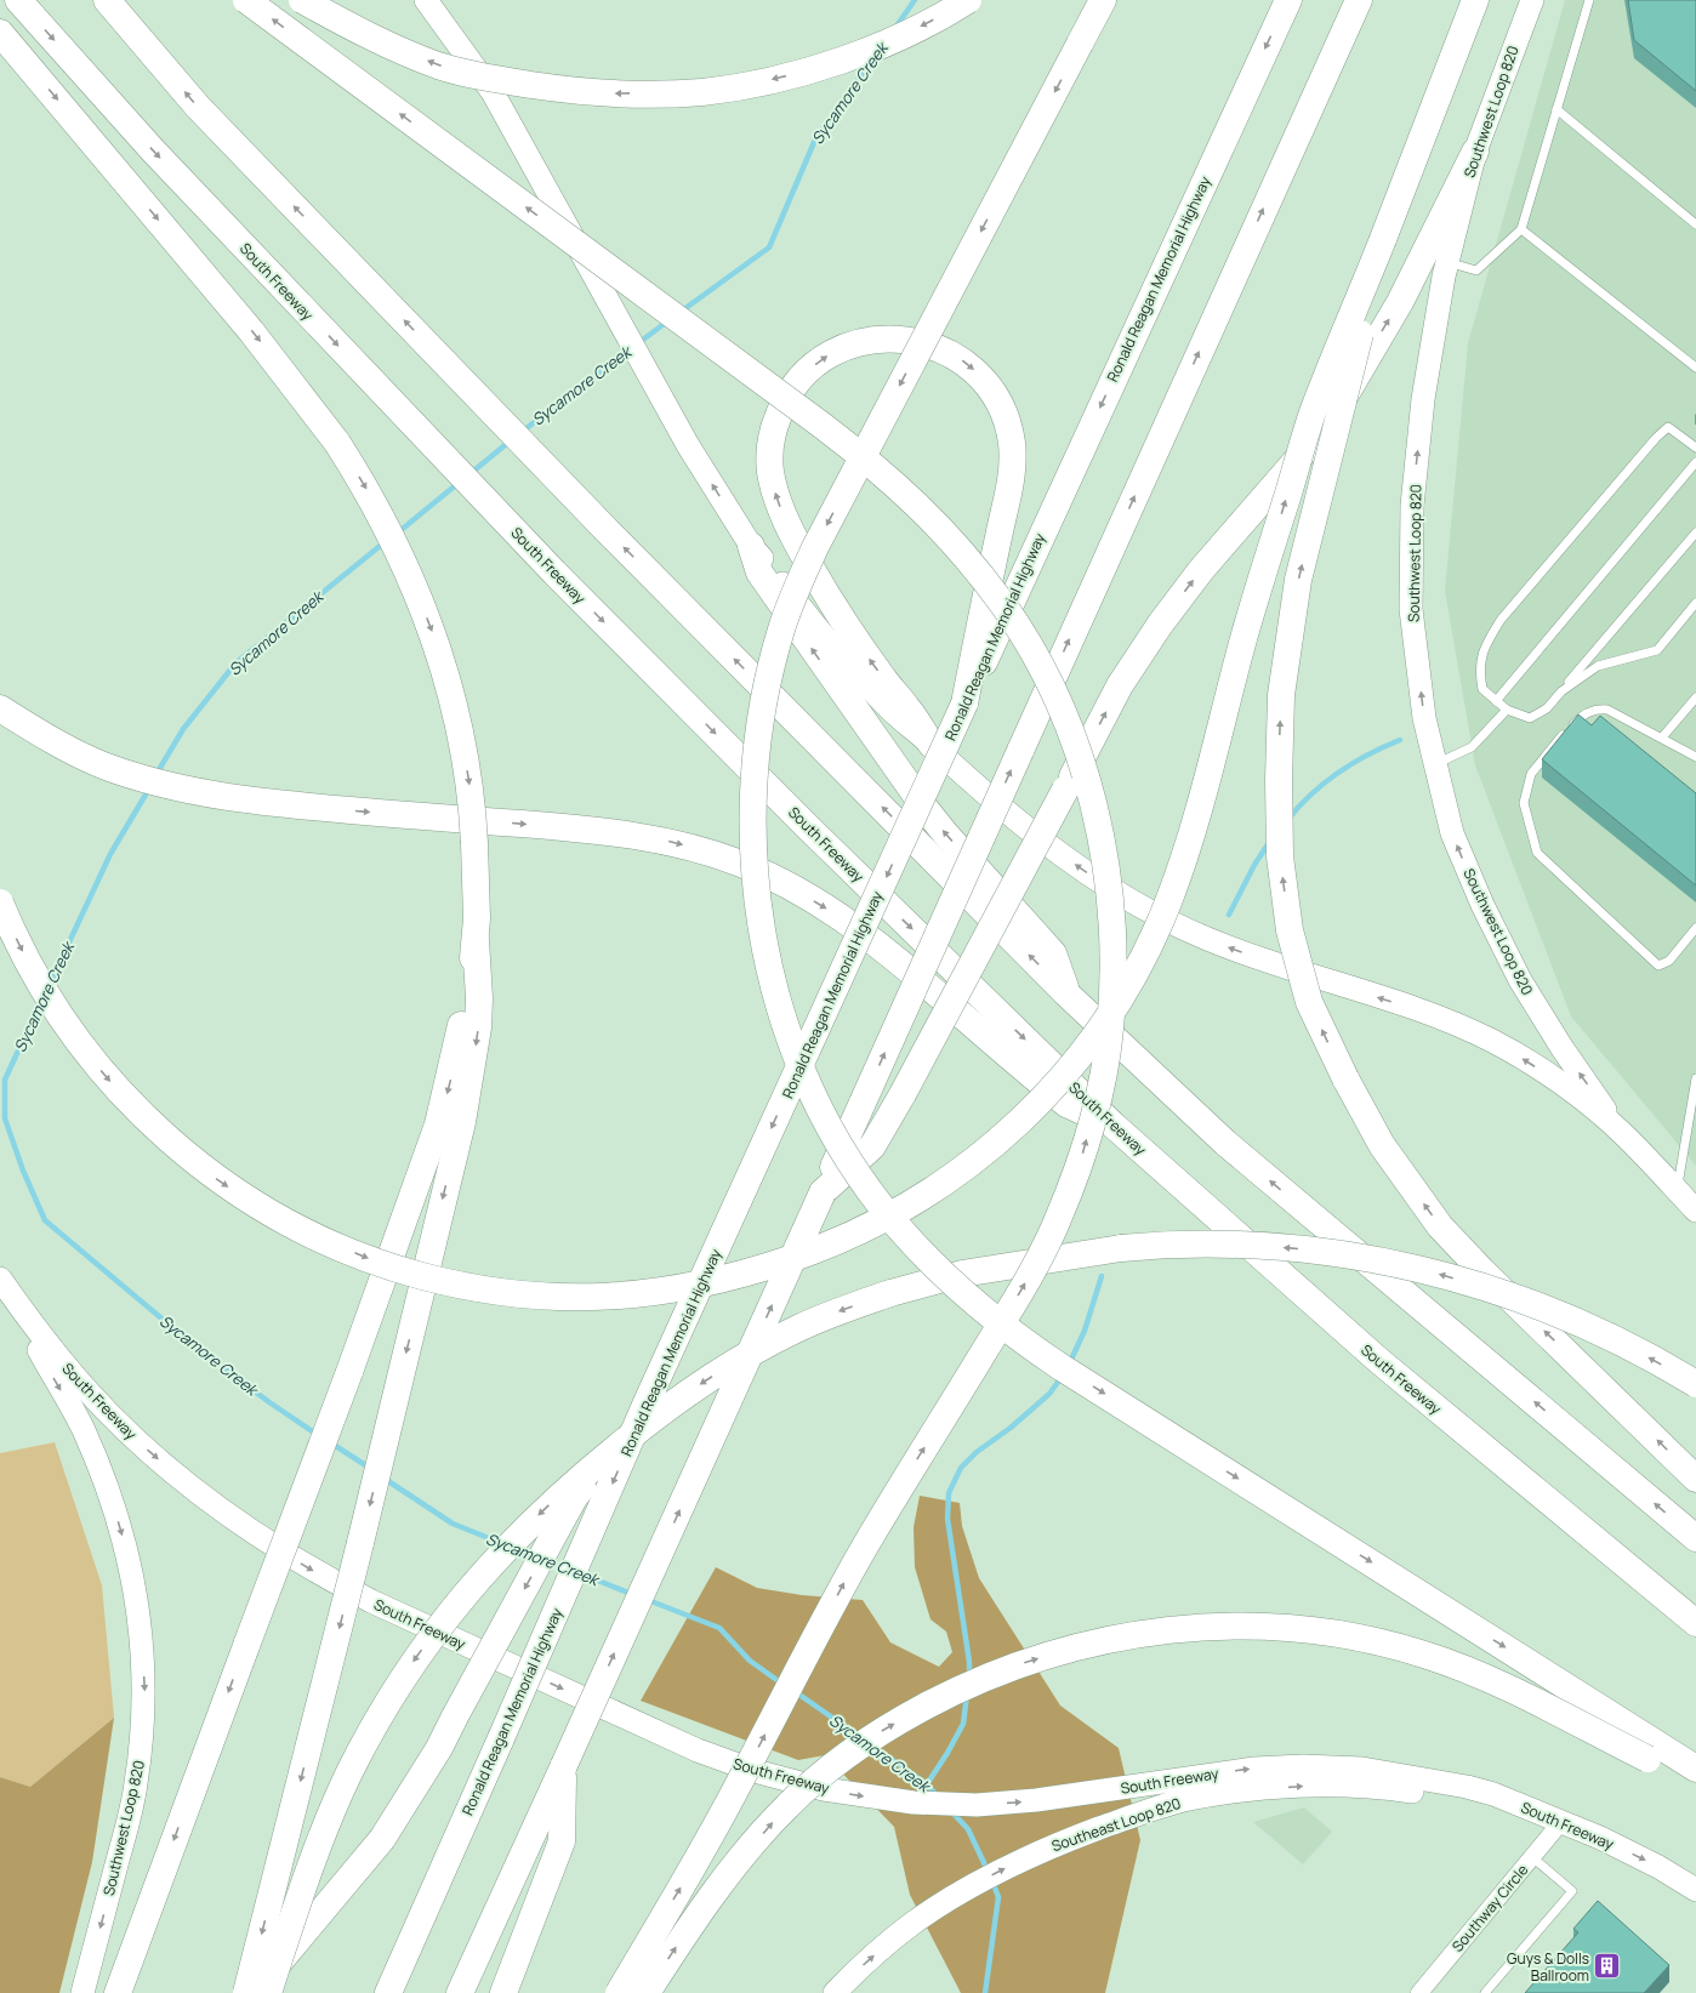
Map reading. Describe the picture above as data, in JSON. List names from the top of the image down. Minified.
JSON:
{"streets":{"highway":["Ronald Reagan Memorial Highway","South Freeway"],"main road":["Southwest Loop 820","Southeast Loop 820"],"street":["Southway Circle"]},"crossings":[["South Freeway","Southeast Loop 820"],["South Freeway","Southway Circle"]],"one_way":["Southeast Loop 820"],"water":["Sycamore Creek"],"places":{"building":["Guys & Dolls Ballroom"]}}
